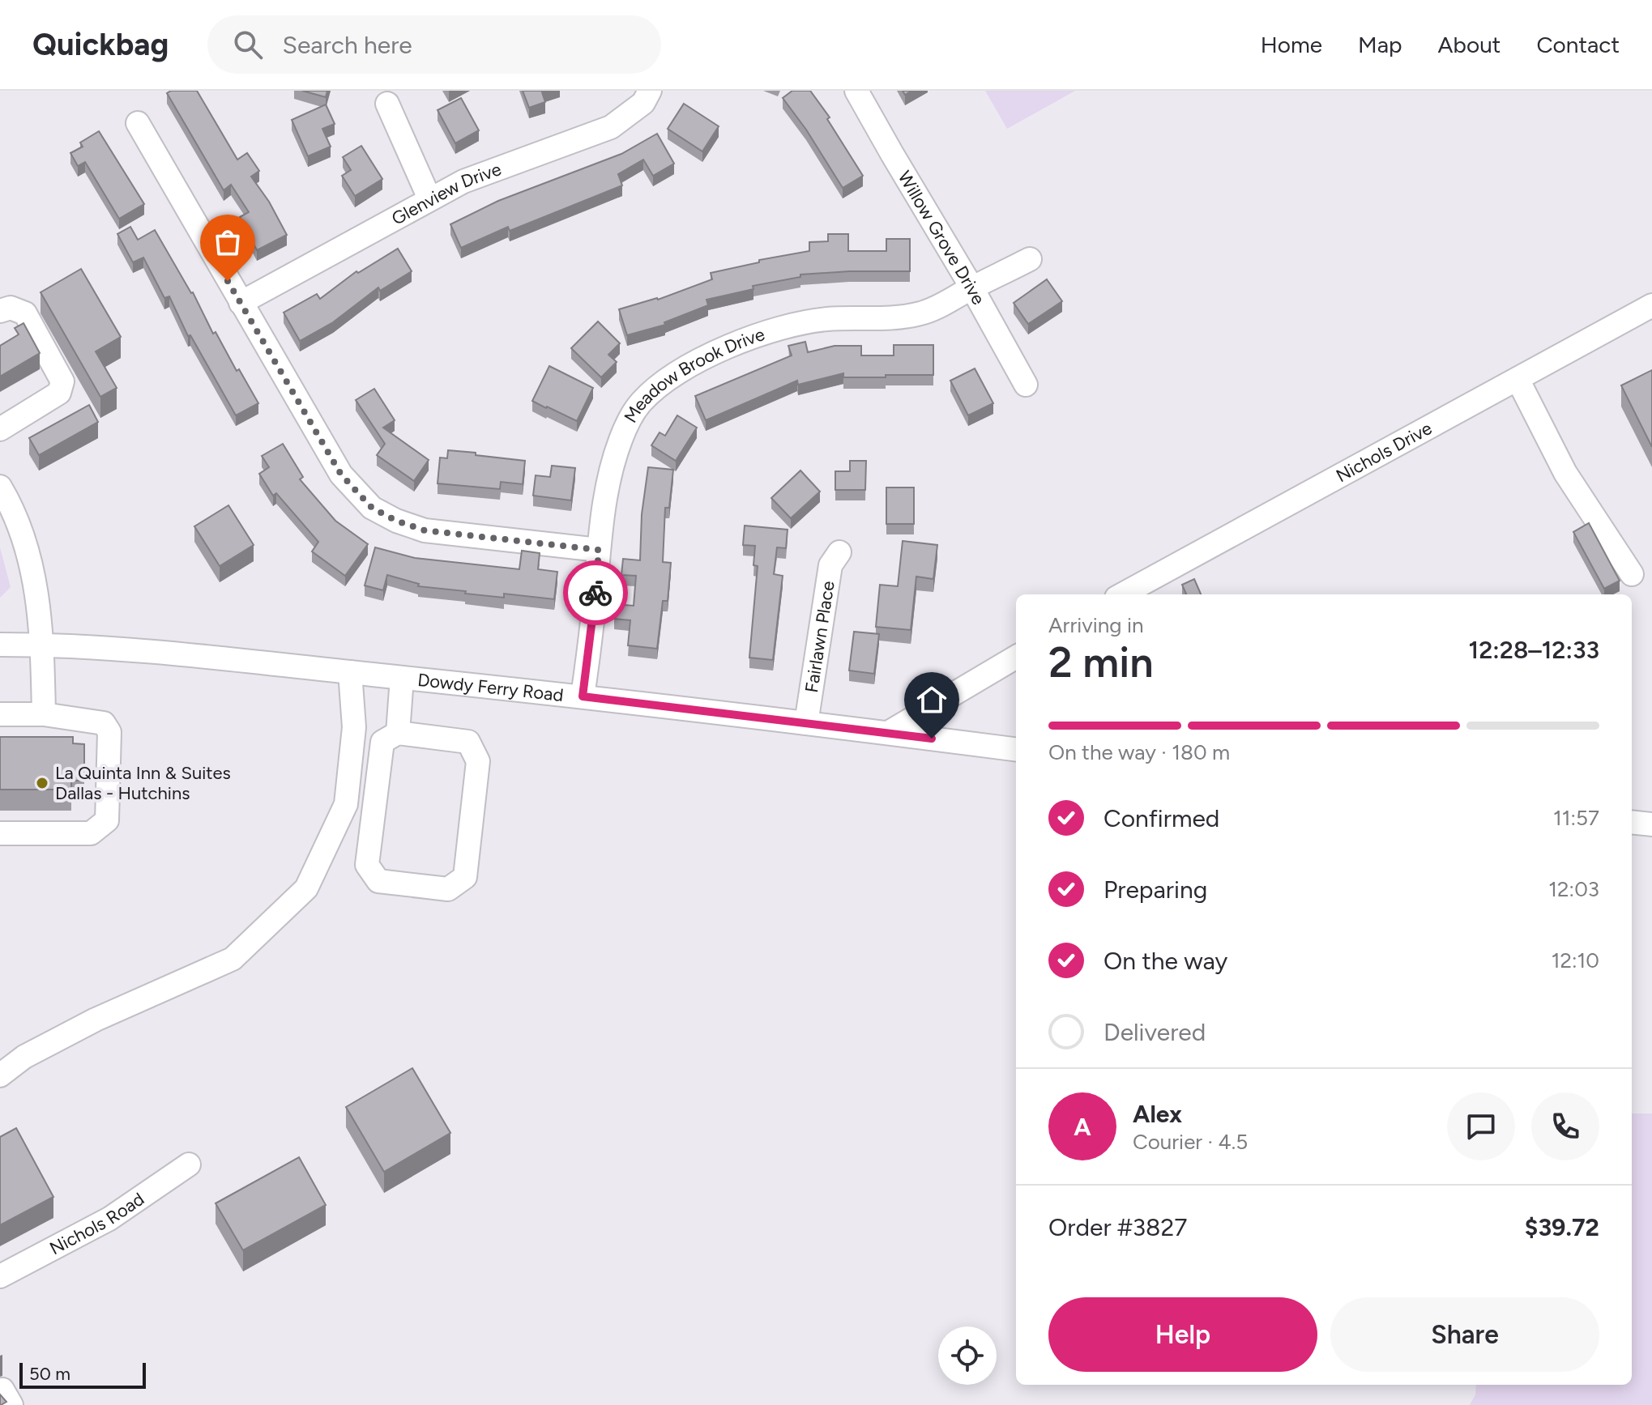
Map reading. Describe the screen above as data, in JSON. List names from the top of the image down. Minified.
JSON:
{"streets":{"street":["Glenview Drive","Willow Grove Drive","Meadow Brook Drive","Nichols Drive","Fairlawn Place","Dowdy Ferry Road","Nichols Road"]},"crossings":[["Willow Grove Drive","Meadow Brook Drive"],["Meadow Brook Drive","Dowdy Ferry Road"],["Fairlawn Place","Dowdy Ferry Road"]],"places":["La Quinta Inn & Suites Dallas - Hutchins"],"scale_bar":"50 m","page":{"header":"Quickbag","search":"Search here","nav":["Home","Map","About","Contact"],"heading":["2 min","Arriving in","12:28–12:33"],"panel":["Alex","Courier · 4.5","Order #3827","$39.72"],"bar":"On the way · 180 m","list":[["Confirmed","11:57"],["Preparing","12:03"],["On the way","12:10"],"Delivered"],"round":"A","buttons":["Help","Share"],"scale":"50 m"}}
